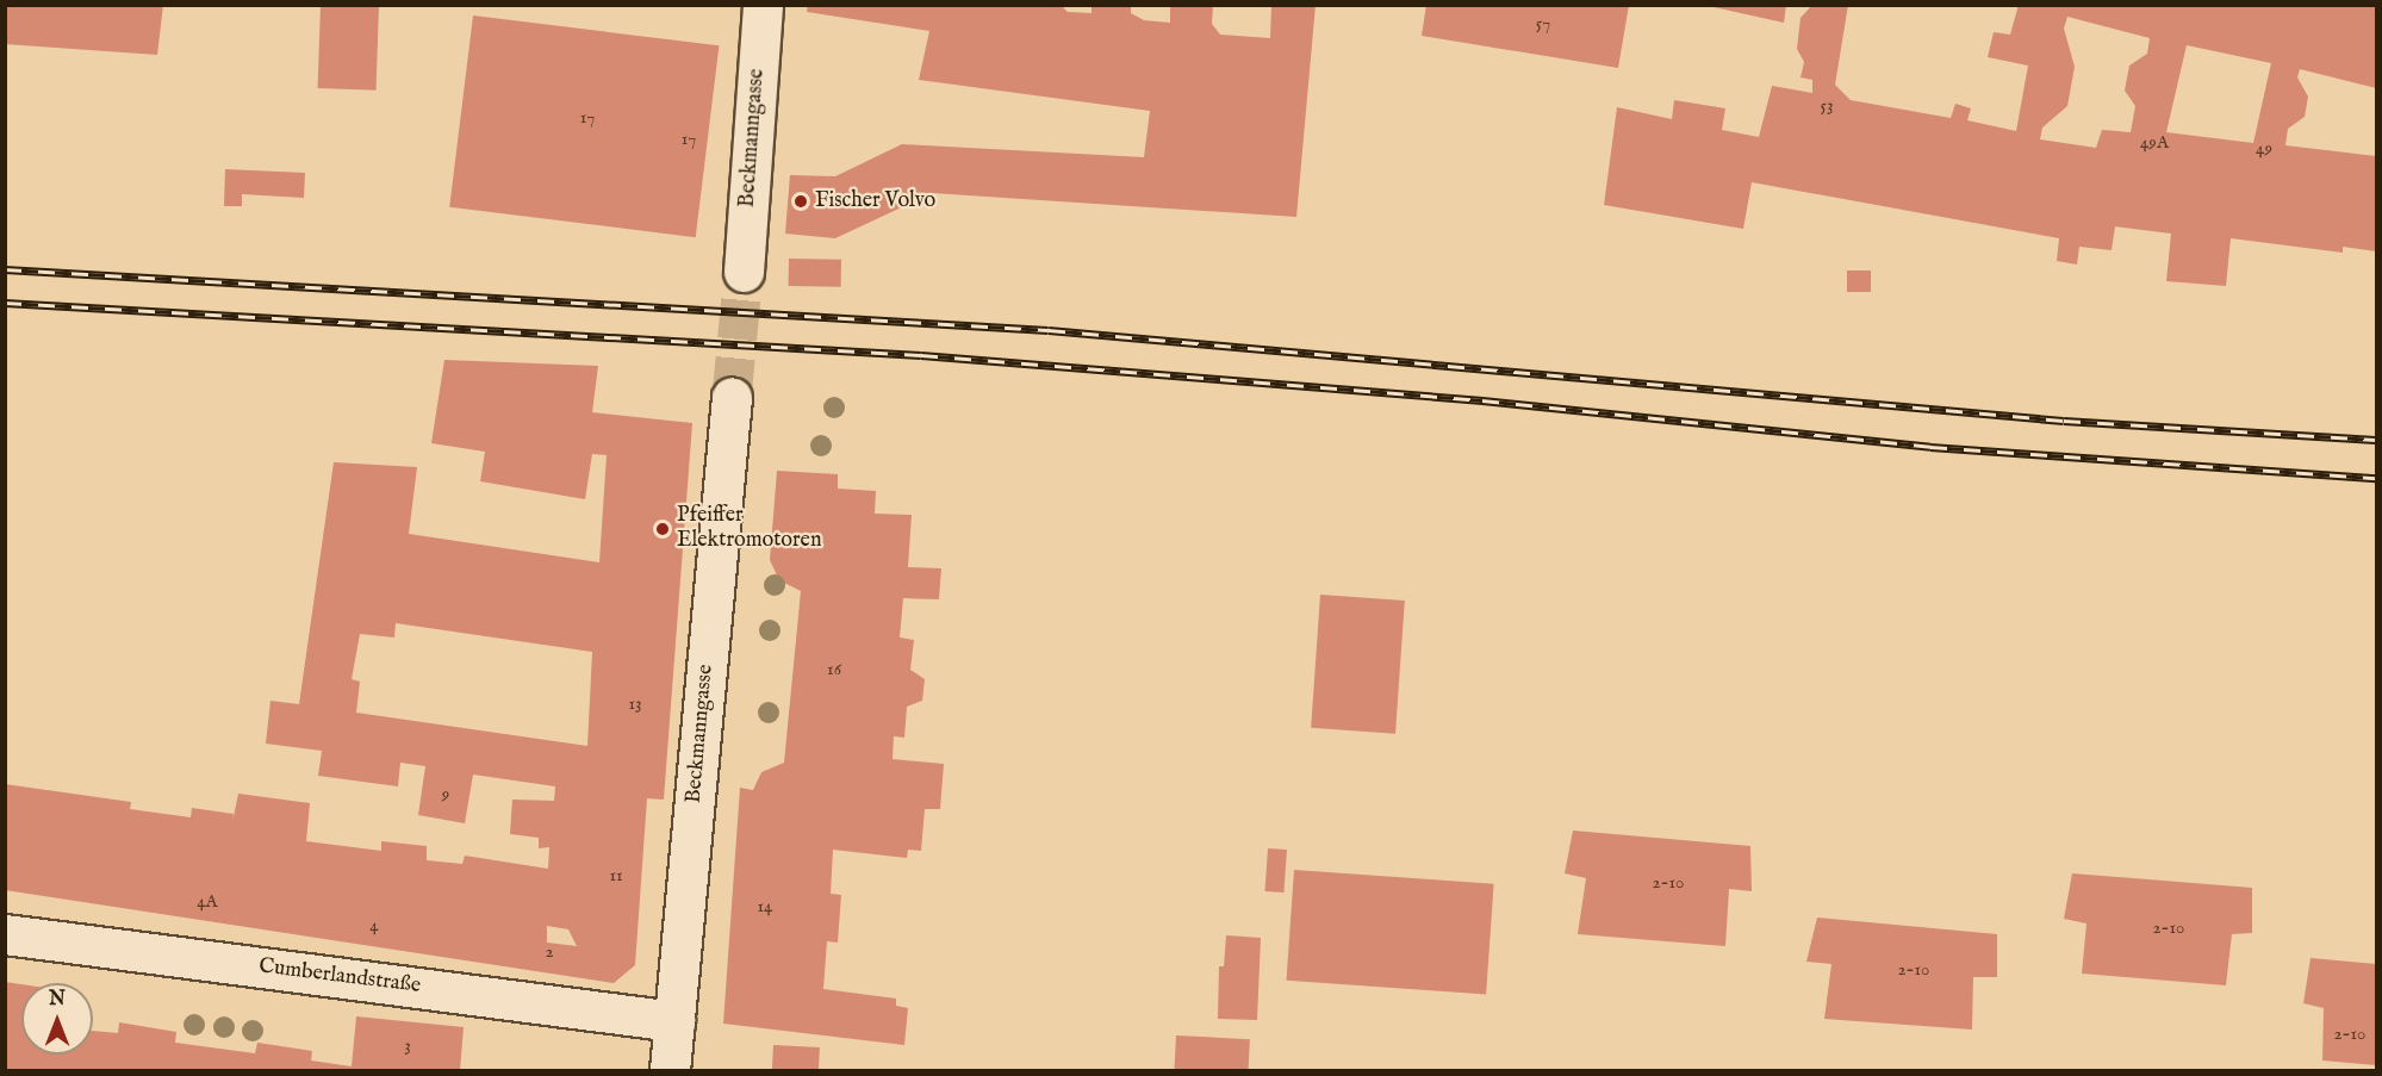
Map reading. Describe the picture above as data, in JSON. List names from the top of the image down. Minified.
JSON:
{"streets":{"street":["Beckmanngasse","Cumberlandstraße"]},"crossings":[["Beckmanngasse","Cumberlandstraße"]],"places":["Fischer Volvo","Pfeiffer Elektromotoren"],"house_numbers":["57","53","17","17","49A","49","16","13","9","11","2-10","4A","14","4","2-10","2","2-10","2-10","3"],"north":"top"}
